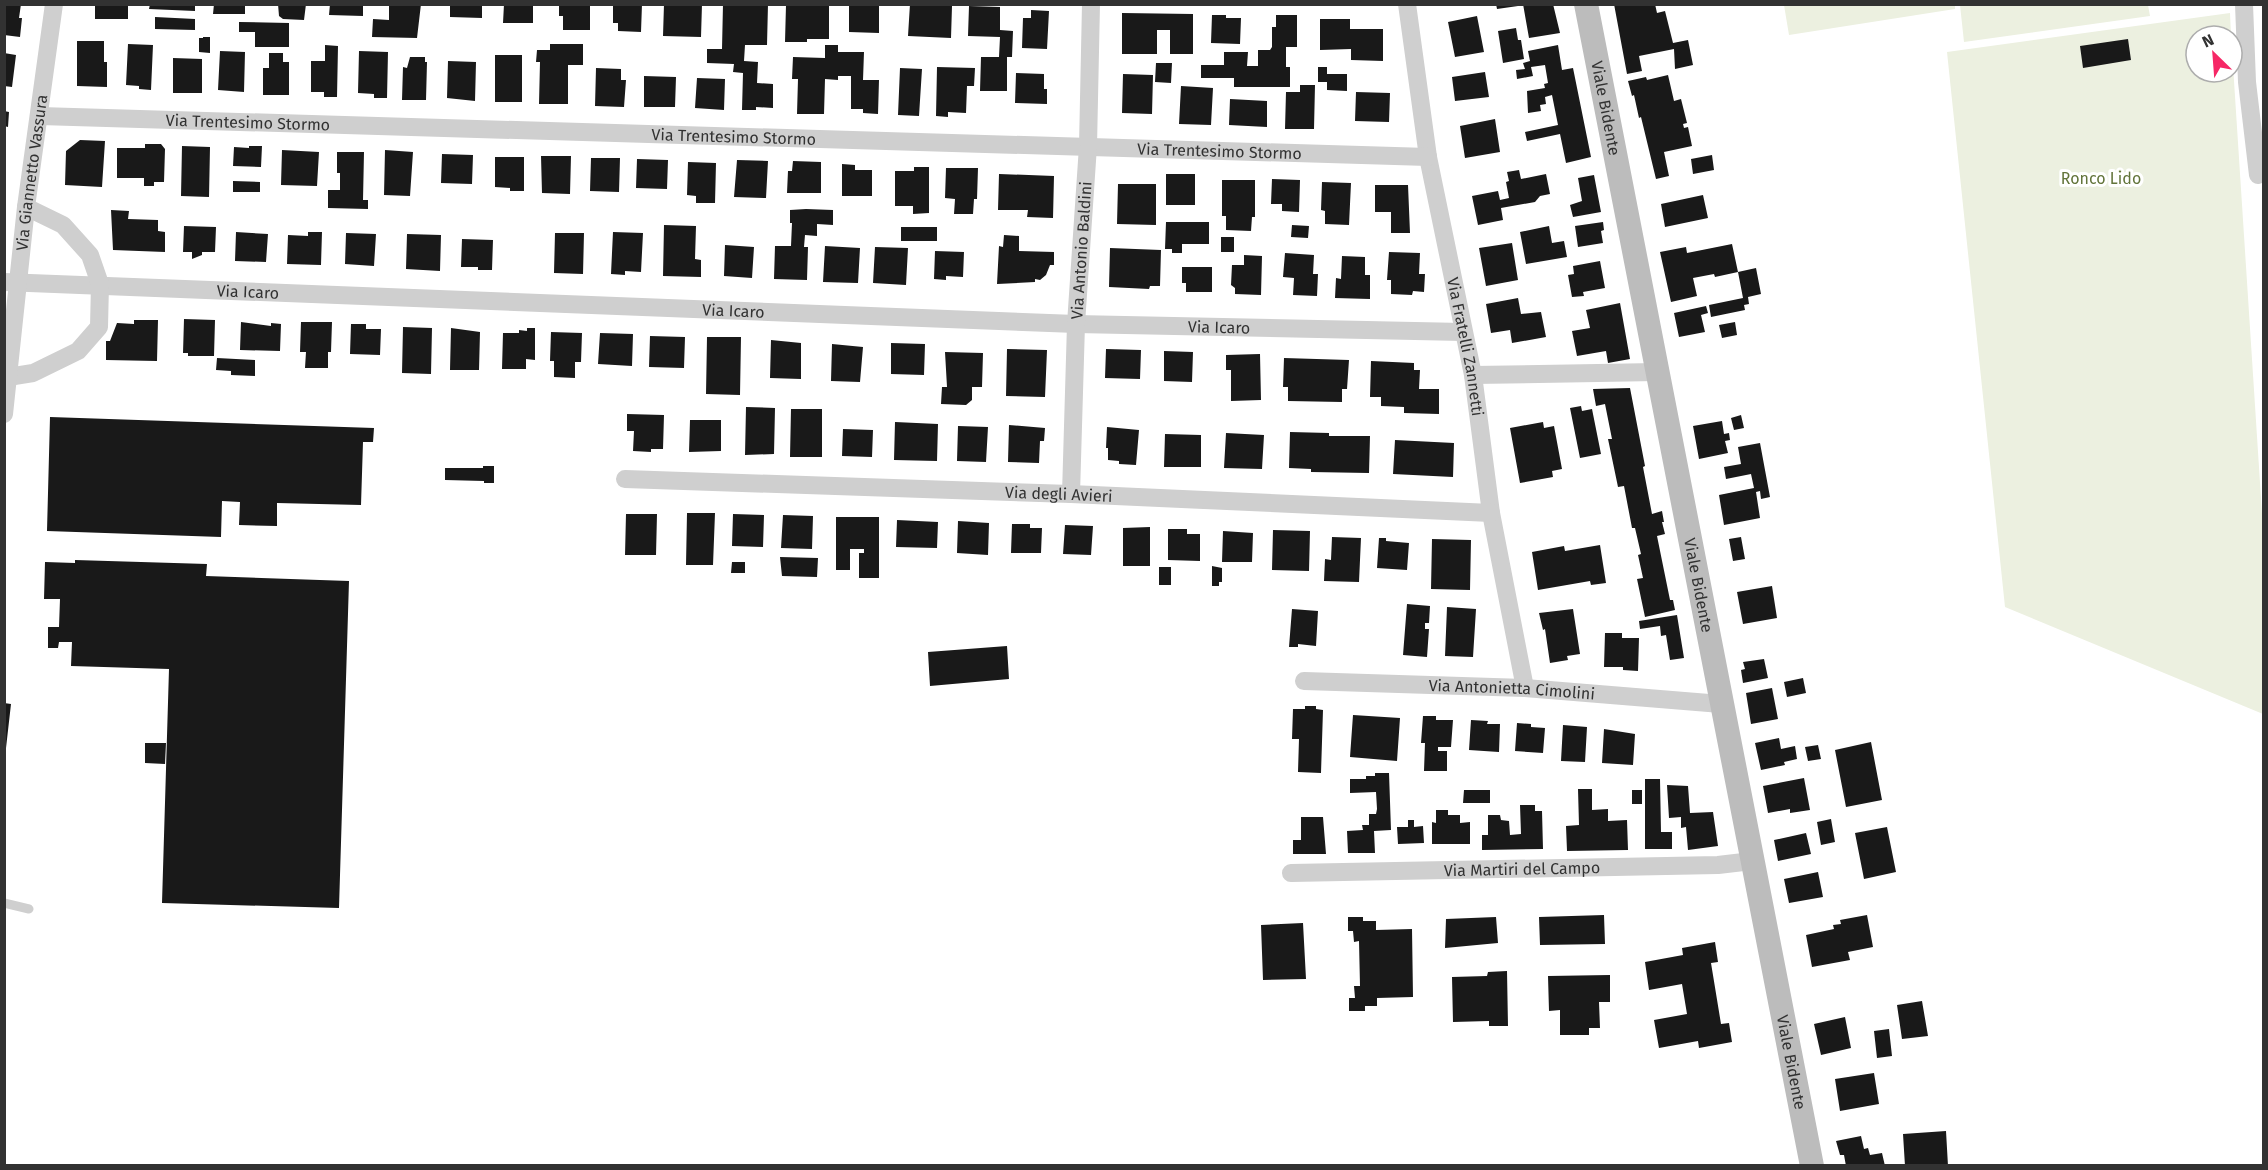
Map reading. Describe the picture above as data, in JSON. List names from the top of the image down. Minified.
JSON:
{"streets":{"street":["Viale Bidente","Via Trentesimo Stormo","Via Giannetto Vassura","Via Antonio Baldini","Via Icaro","Via Fratelli Zannetti","Via degli Avieri","Via Antonietta Cimolini","Via Martiri del Campo"]},"crossings":[["Viale Bidente","Via Antonietta Cimolini"],["Viale Bidente","Via Martiri del Campo"],["Via Trentesimo Stormo","Via Giannetto Vassura"],["Via Trentesimo Stormo","Via Antonio Baldini"],["Via Trentesimo Stormo","Via Fratelli Zannetti"],["Via Giannetto Vassura","Via Icaro"],["Via Antonio Baldini","Via Icaro"],["Via Antonio Baldini","Via degli Avieri"],["Via Icaro","Via Fratelli Zannetti"],["Via Fratelli Zannetti","Via degli Avieri"],["Via Fratelli Zannetti","Via Antonietta Cimolini"]],"parks":["Ronco Lido"],"north":"top left"}
